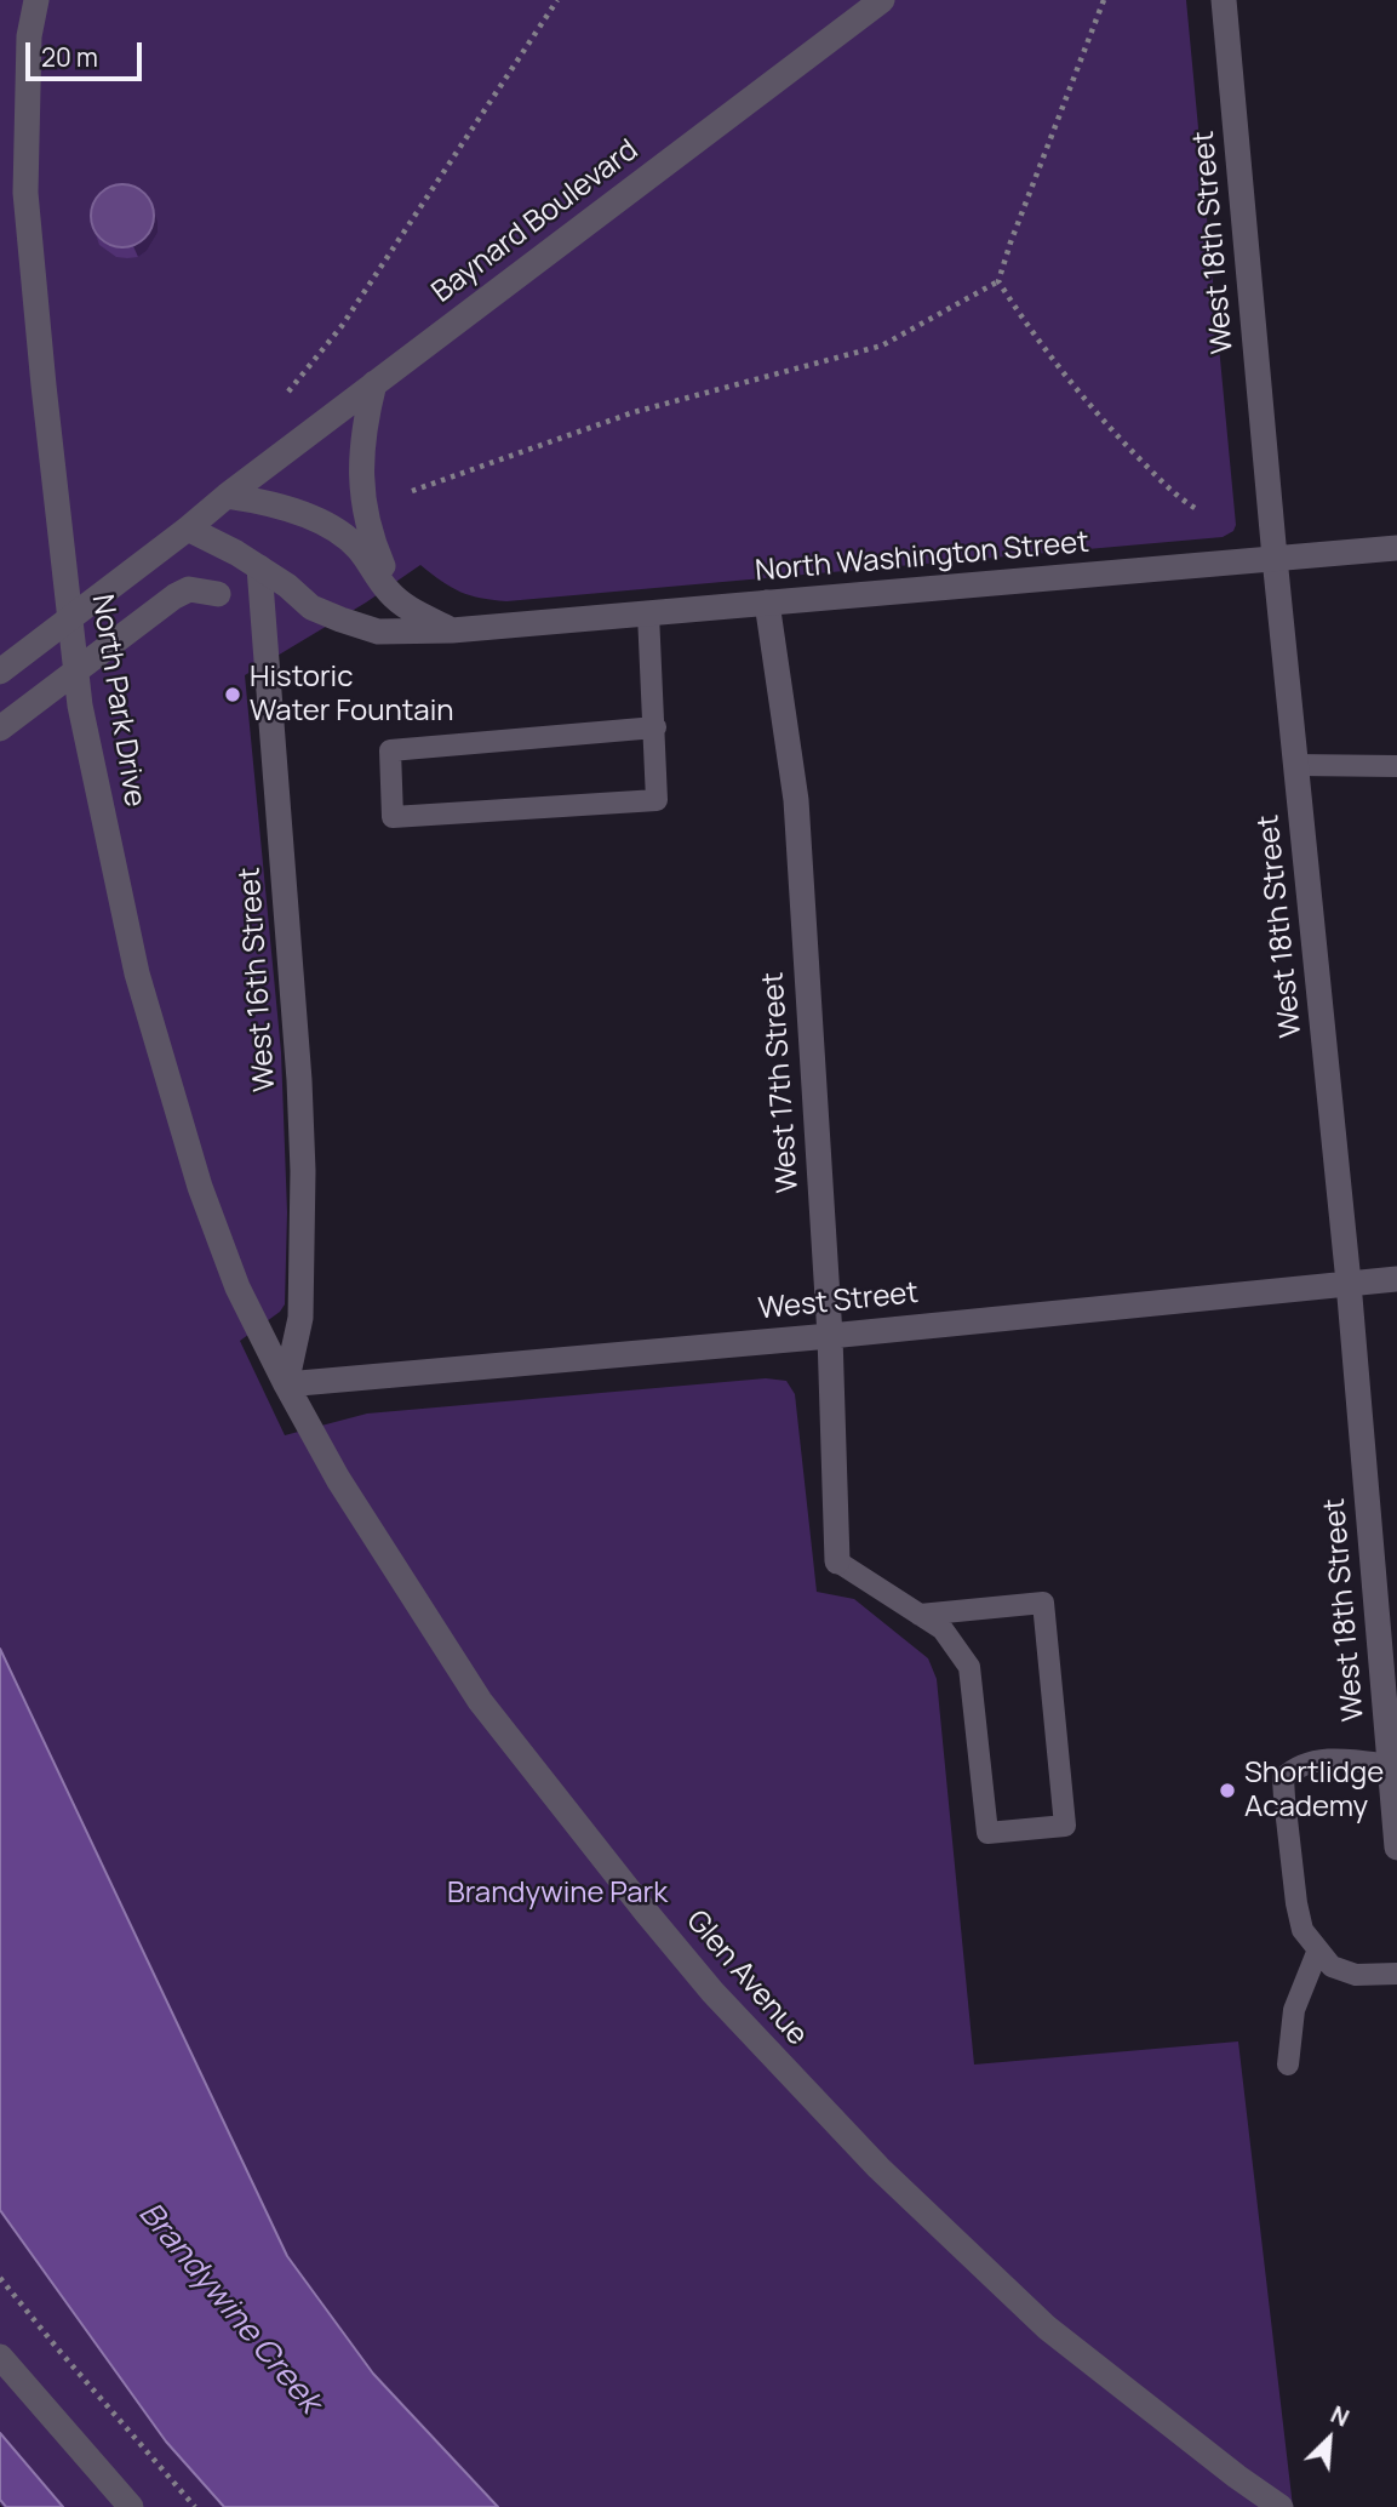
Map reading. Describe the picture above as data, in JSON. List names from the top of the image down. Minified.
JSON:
{"streets":{"street":["Baynard Boulevard","West 18th Street","North Washington Street","North Park Drive","West 16th Street","West 17th Street","West Street","Glen Avenue"]},"crossings":[["West 18th Street","North Washington Street"],["West 18th Street","West Street"],["North Washington Street","West 16th Street"],["North Washington Street","West 17th Street"],["North Park Drive","West 16th Street"],["North Park Drive","West Street"],["North Park Drive","Glen Avenue"],["West 16th Street","West Street"],["West 16th Street","Glen Avenue"],["West 17th Street","West Street"],["West Street","Glen Avenue"]],"water":["Brandywine Creek"],"parks":["Brandywine Park"],"places":["Historic Water Fountain","Shortlidge Academy"],"scale_bar":"20 m","north":"top right"}
